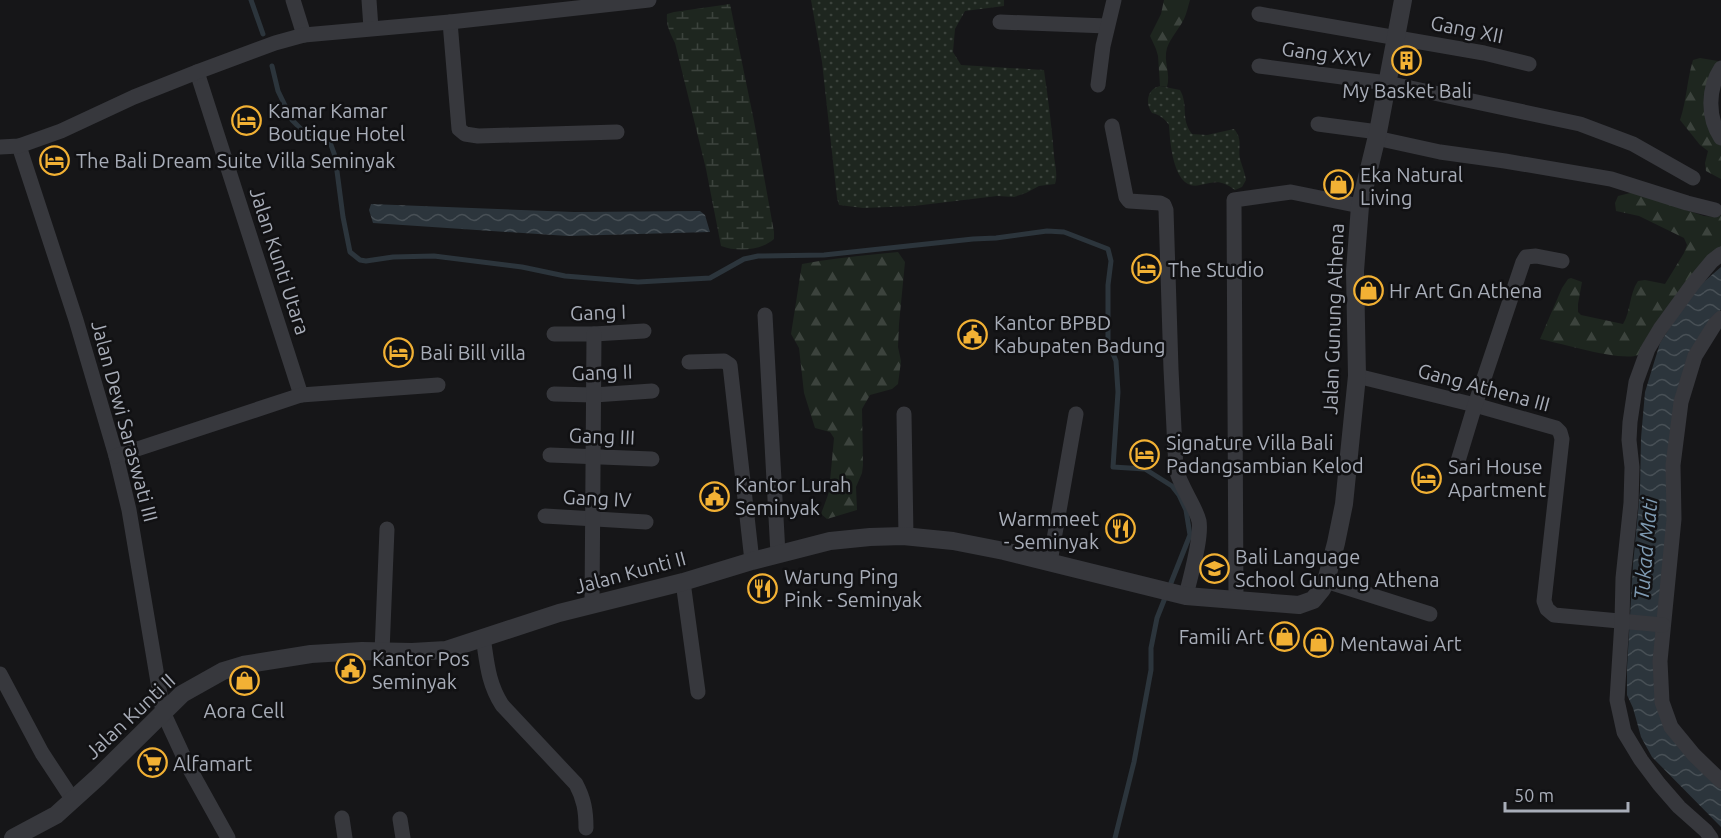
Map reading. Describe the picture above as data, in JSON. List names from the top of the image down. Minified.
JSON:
{"streets":{"street":["Gang XII","Gang XXV","Jalan Kunti Utara","Gang I","Jalan Gunung Athena","Gang II","Gang Athena III","Jalan Dewi Saraswati III","Gang III","Gang IV","Jalan Kunti II"]},"crossings":[["Gang XII","Jalan Gunung Athena"],["Gang XXV","Jalan Gunung Athena"],["Jalan Gunung Athena","Gang Athena III"],["Jalan Gunung Athena","Jalan Kunti II"],["Jalan Dewi Saraswati III","Jalan Kunti II"]],"water":["Tukad Mati"],"places":{"building":["My Basket Bali"],"hotel":["Kamar Kamar Boutique Hotel","The Bali Dream Suite Villa Seminyak","The Studio","Bali Bill villa","Signature Villa Bali Padangsambian Kelod","Sari House Apartment"],"shop":["Eka Natural Living","Hr Art Gn Athena","Famili Art","Mentawai Art","Aora Cell"],"public building":["Kantor BPBD Kabupaten Badung","Kantor Lurah Seminyak","Kantor Pos Seminyak"],"restaurant":["Warmmeet - Seminyak","Warung Ping Pink - Seminyak"],"school or university":["Bali Language School Gunung Athena"],"supermarket":["Alfamart"]},"scale_bar":"50 m"}
